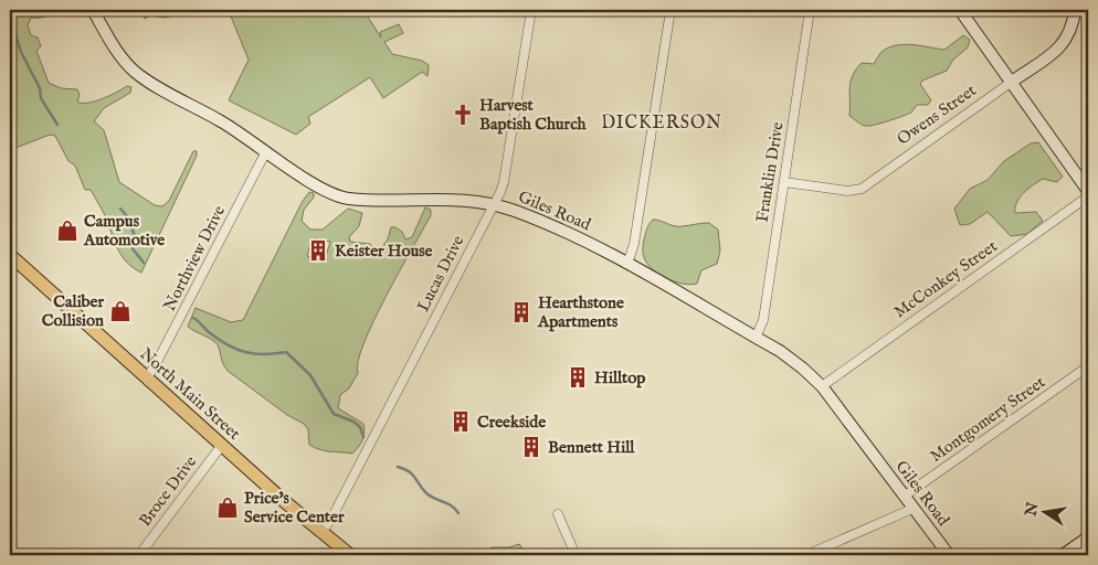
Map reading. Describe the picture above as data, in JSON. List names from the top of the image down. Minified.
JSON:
{"streets":{"main road":["North Main Street"],"street":["Owens Street","Franklin Drive","Giles Road","Northview Drive","Lucas Drive","McConkey Street","Montgomery Street","Broce Drive"]},"crossings":[["Owens Street","Franklin Drive"],["Franklin Drive","Giles Road"],["Giles Road","Northview Drive"],["Giles Road","Lucas Drive"],["Giles Road","McConkey Street"],["Giles Road","Montgomery Street"],["Northview Drive","North Main Street"],["Lucas Drive","North Main Street"],["North Main Street","Broce Drive"]],"districts":["DICKERSON"],"places":{"church":["Harvest Baptish Church"],"shop":["Campus Automotive","Caliber Collision","Price's Service Center"],"building":["Keister House","Hearthstone Apartments","Hilltop","Creekside","Bennett Hill"]},"north":"left"}
